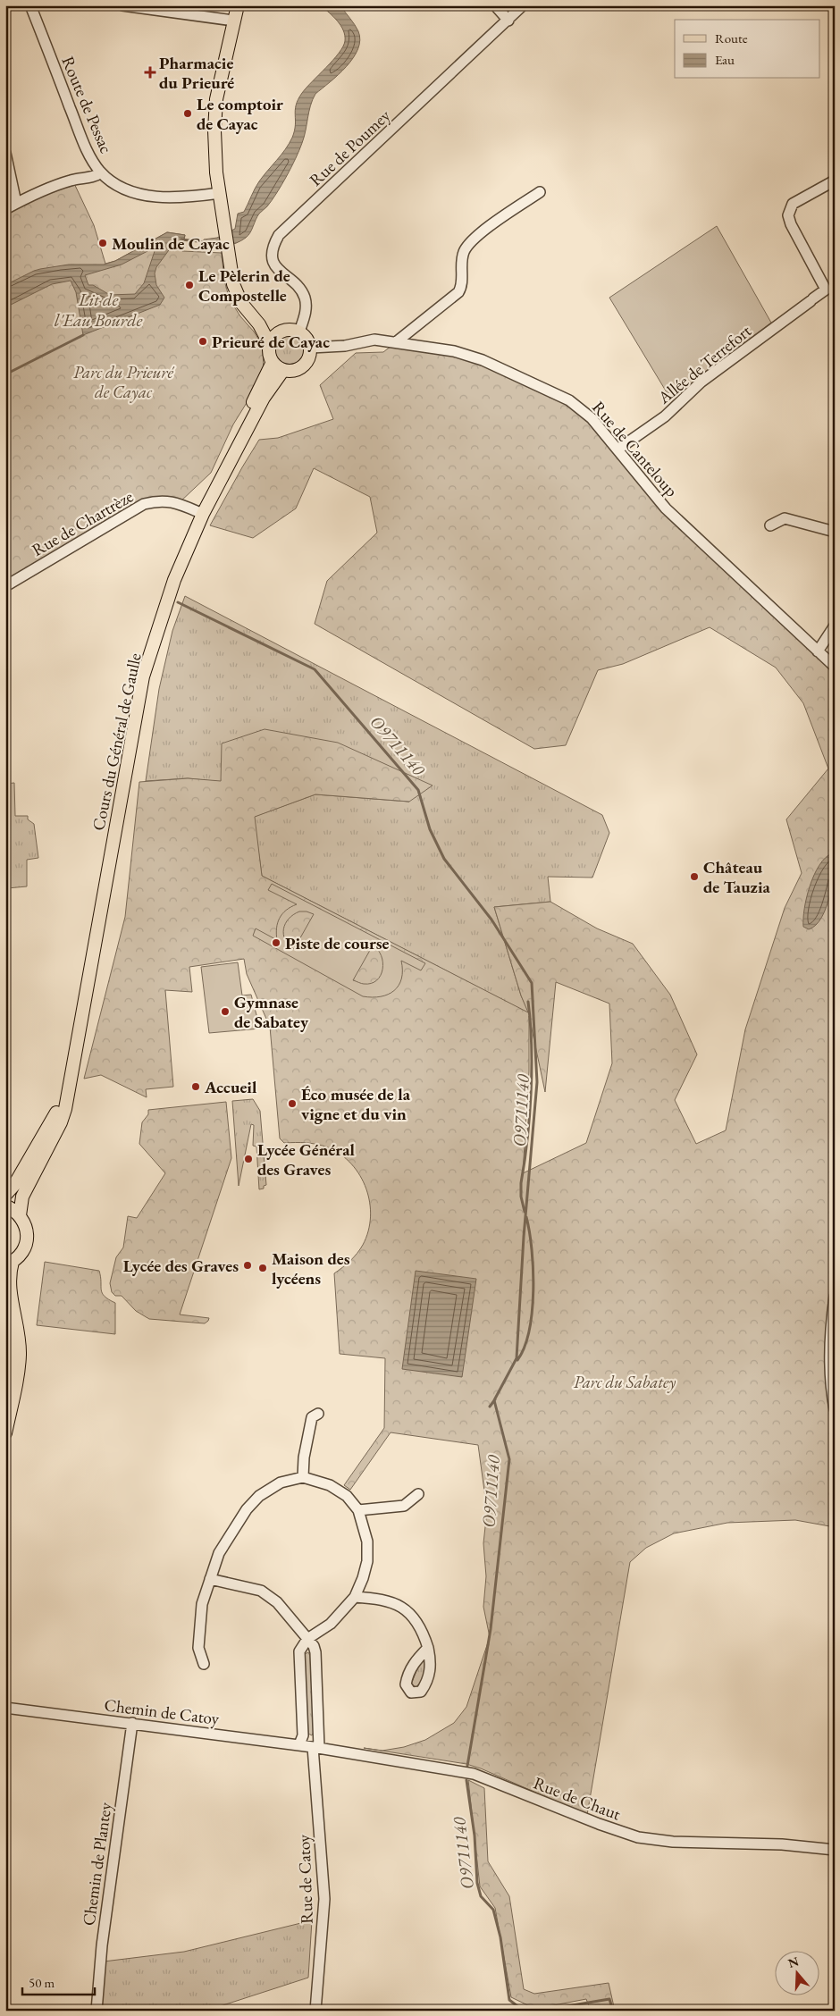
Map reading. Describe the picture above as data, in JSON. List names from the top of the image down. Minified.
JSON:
{"streets":{"main road":["Cours du Général de Gaulle"],"street":["Route de Pessac","Rue de Poumey","Allée de Terrefort","Rue de Canteloup","Rue de Chartrèze","Chemin de Catoy","Rue de Chaut","Chemin de Plantey","Rue de Catoy"]},"crossings":[["Rue de Poumey","Rue de Canteloup"],["Allée de Terrefort","Rue de Canteloup"],["Rue de Chartrèze","Cours du Général de Gaulle"],["Chemin de Catoy","Rue de Chaut"],["Chemin de Catoy","Chemin de Plantey"],["Chemin de Catoy","Rue de Catoy"],["Rue de Chaut","Rue de Catoy"]],"water":["Lit de l'Eau Bourde","O9711140"],"parks":["Parc du Prieuré de Cayac","Parc du Sabatey"],"places":{"health":["Pharmacie du Prieuré"],"other":["Le comptoir de Cayac","Moulin de Cayac","Le Pèlerin de Compostelle","Prieuré de Cayac","Château de Tauzia","Piste de course","Gymnase de Sabatey","Accueil","Éco musée de la vigne et du vin","Lycée Général des Graves","Lycée des Graves","Maison des lycéens"]},"legend":["Route","Eau"],"scale_bar":"50 m","north":"top"}
